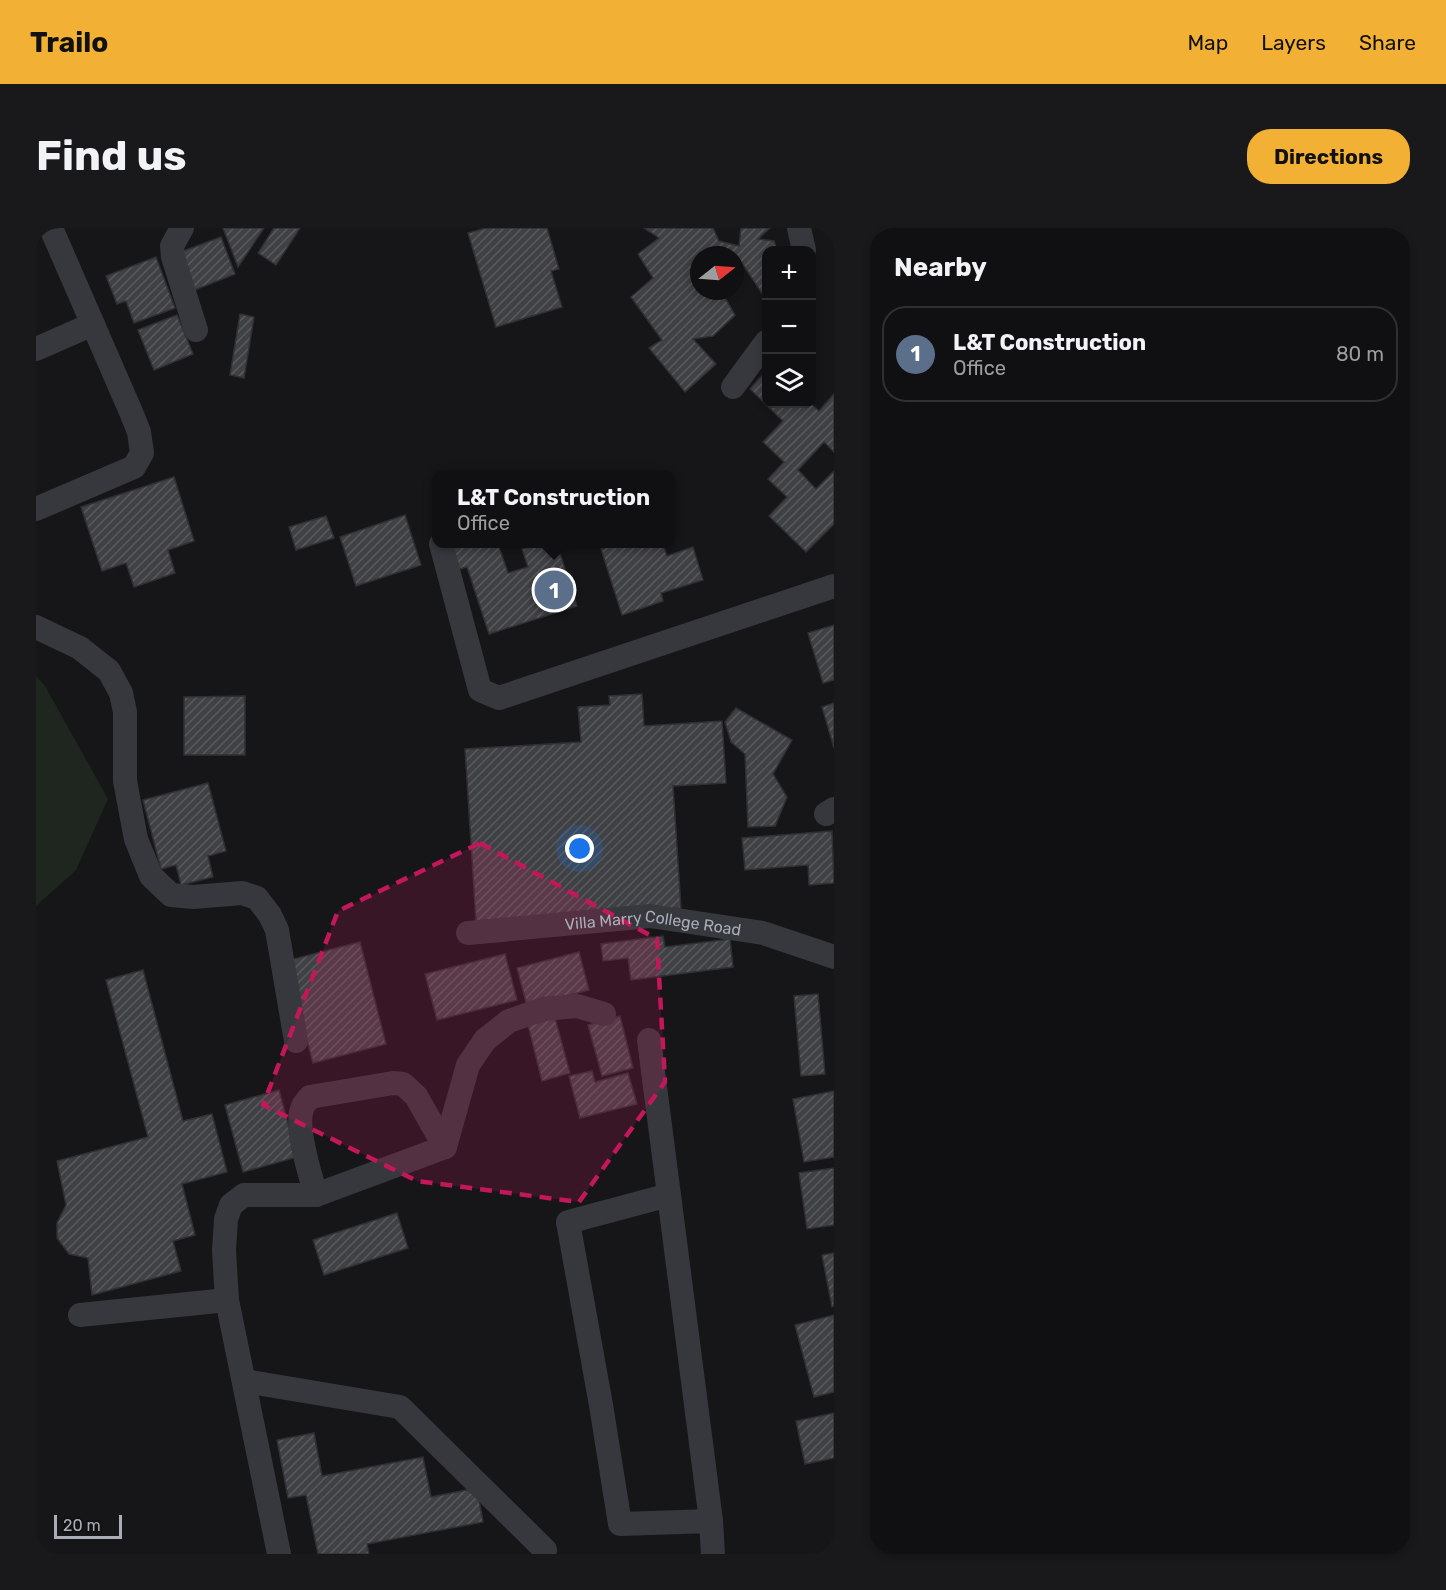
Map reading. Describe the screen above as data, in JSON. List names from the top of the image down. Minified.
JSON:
{"streets":{"street":["Villa Marry College Road"]},"scale_bar":"20 m","north":"right","page":{"header":"Trailo","nav":["Map","Layers","Share"],"buttons":"Directions","title":"Find us","heading":"Nearby","map_buttons":["+","−"],"list":[{"mark":"1","name":"L&T Construction","note":"Office","value":"80 m"}],"popup":["L&T Construction","Office"],"pins":"1","scale":"20 m"}}
